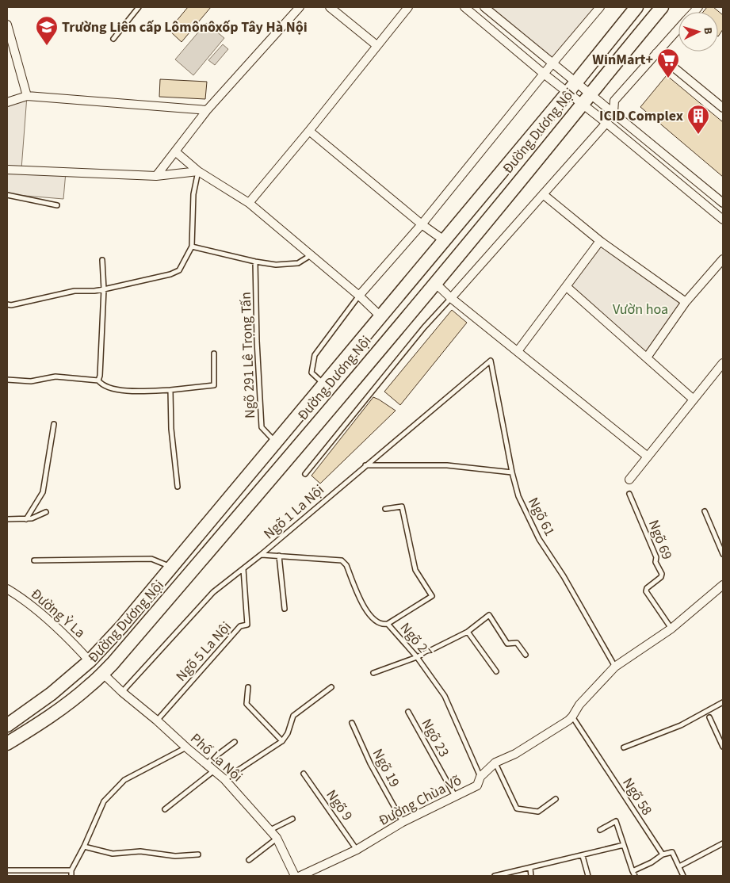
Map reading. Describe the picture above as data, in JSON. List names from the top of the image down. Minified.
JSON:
{"streets":{"main road":["Đường Dương Nội"],"street":["Đường Ỷ La","Phố La Nội","Đường Chùa Võ"],"lane":["Ngõ 291 Lê Trọng Tấn","Ngõ 1 La Nội","Ngõ 61","Ngõ 69","Ngõ 27","Ngõ 5 La Nội","Ngõ 23","Ngõ 19","Ngõ 58","Ngõ 9"]},"crossings":[["Đường Dương Nội","Ngõ 291 Lê Trọng Tấn"],["Đường Dương Nội","Đường Ỷ La"],["Đường Dương Nội","Phố La Nội"],["Ngõ 1 La Nội","Ngõ 61"],["Ngõ 1 La Nội","Ngõ 5 La Nội"],["Ngõ 1 La Nội","Phố La Nội"],["Ngõ 61","Đường Chùa Võ"],["Ngõ 69","Đường Chùa Võ"],["Ngõ 27","Đường Chùa Võ"],["Ngõ 5 La Nội","Phố La Nội"],["Ngõ 23","Đường Chùa Võ"],["Ngõ 19","Đường Chùa Võ"],["Ngõ 58","Đường Chùa Võ"],["Đường Chùa Võ","Ngõ 9"]],"parks":["Vườn hoa"],"places":{"school or university":["Trường Liên cấp Lômônôxốp Tây Hà Nội"],"supermarket":["WinMart+"],"building":["ICID Complex"]},"north":"right"}
